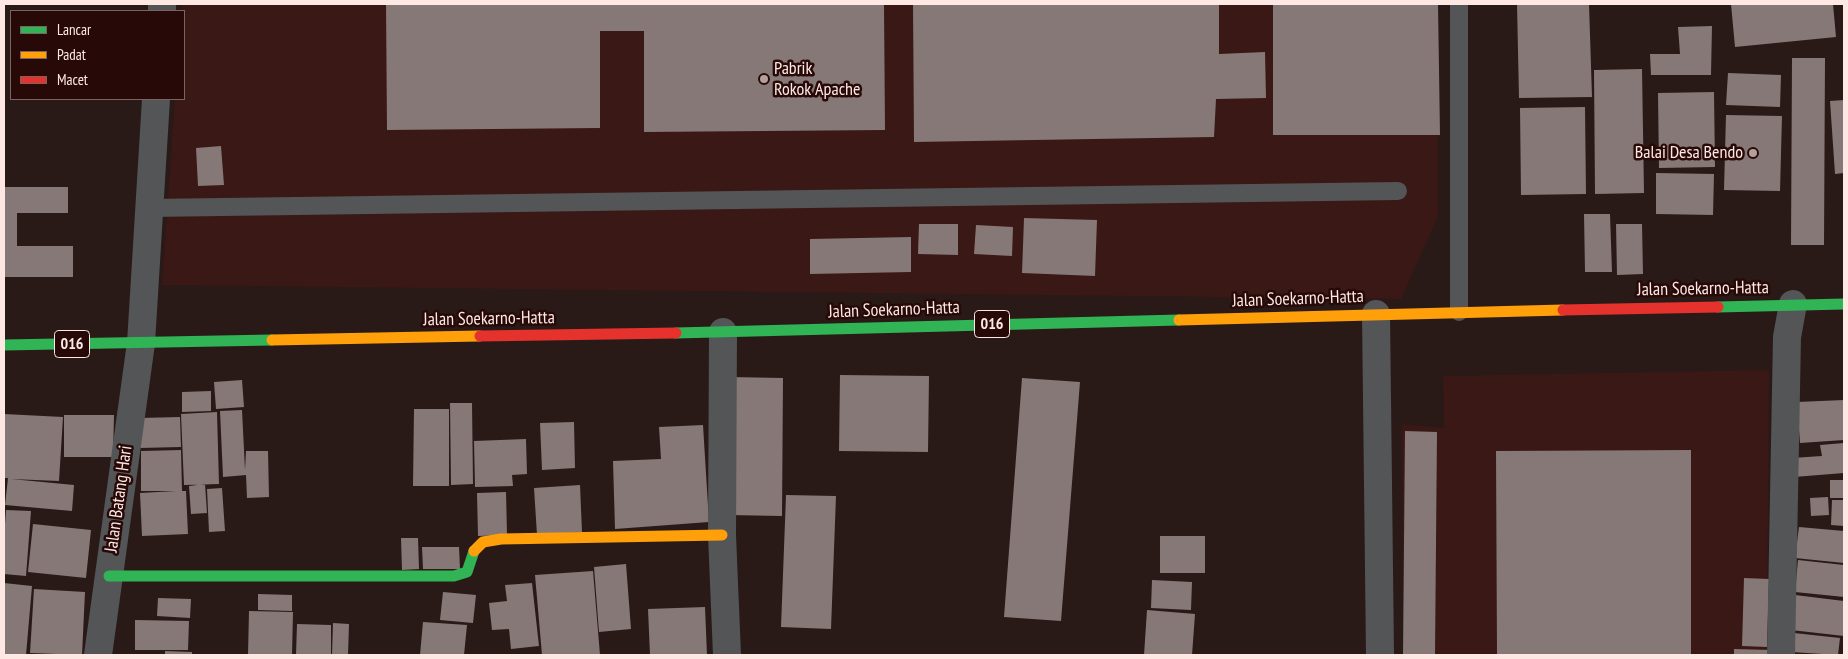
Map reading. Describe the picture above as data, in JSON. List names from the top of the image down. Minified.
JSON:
{"streets":{"main road":["Jalan Soekarno-Hatta","016"],"street":["Jalan Batang Hari"]},"crossings":[["Jalan Soekarno-Hatta","Jalan Batang Hari"]],"places":["Pabrik Rokok Apache","Balai Desa Bendo"],"legend":["Lancar","Padat","Macet"]}
